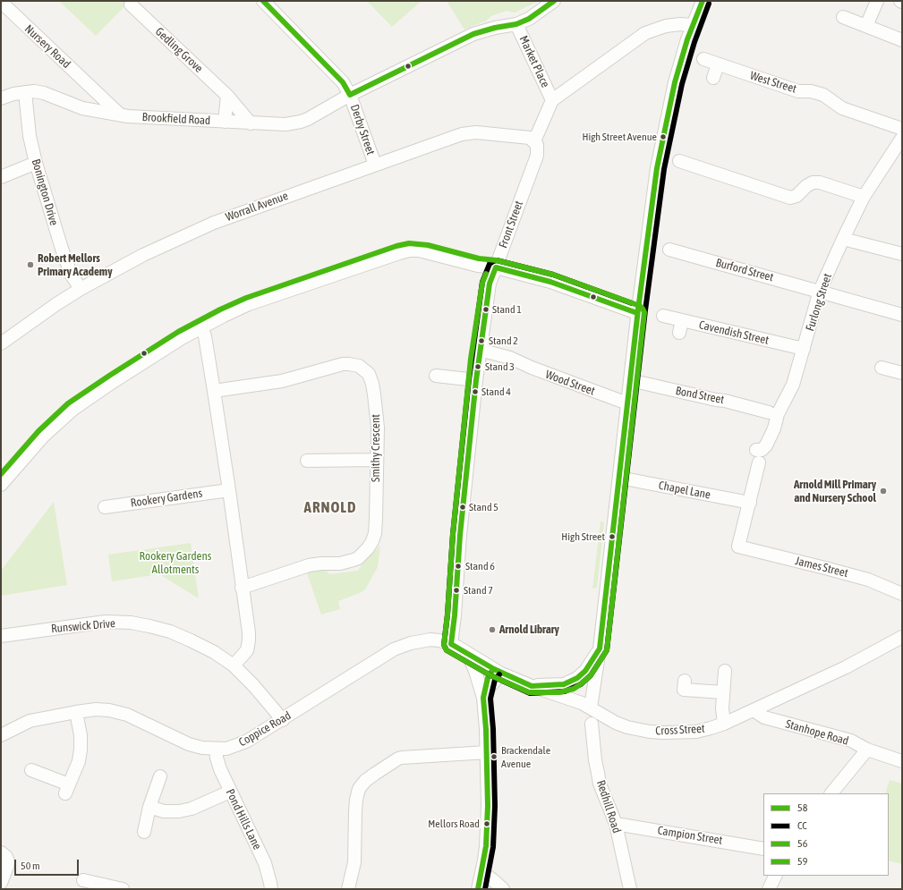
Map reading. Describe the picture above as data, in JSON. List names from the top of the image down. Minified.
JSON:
{"streets":{"street":["Nursery Road","Gedling Grove","Market Place","West Street","Brookfield Road","Derby Street","Bonington Drive","Worrall Avenue","Front Street","Burford Street","Furlong Street","Cavendish Street","Wood Street","Bond Street","Smithy Crescent","Chapel Lane","Rookery Gardens","James Street","Runswick Drive","Coppice Road","Cross Street","Stanhope Road","Redhill Road","Pond Hills Lane","Campion Street"]},"crossings":[["Nursery Road","Brookfield Road"],["Gedling Grove","Brookfield Road"],["Market Place","Brookfield Road"],["Market Place","Front Street"],["Brookfield Road","Derby Street"],["Brookfield Road","Bonington Drive"],["Derby Street","Worrall Avenue"],["Bonington Drive","Worrall Avenue"],["Worrall Avenue","Front Street"],["Front Street","Wood Street"],["Front Street","Coppice Road"],["Burford Street","Furlong Street"],["Furlong Street","Cavendish Street"],["Furlong Street","Chapel Lane"],["Furlong Street","James Street"],["Runswick Drive","Coppice Road"],["Coppice Road","Cross Street"],["Coppice Road","Pond Hills Lane"],["Cross Street","Stanhope Road"],["Redhill Road","Campion Street"]],"districts":["ARNOLD"],"parks":["Rookery Gardens Allotments"],"places":["High Street Avenue","Robert Mellors Primary Academy","Stand 1","Stand 2","Stand 3","Stand 4","Arnold Mill Primary and Nursery School","Stand 5","High Street","Stand 6","Stand 7","Arnold Library","Brackendale Avenue","Mellors Road"],"lines":["transit line 58","transit line 59","transit line CC","transit line 56"],"legend":["58","CC","56","59"],"scale_bar":"50 m"}
